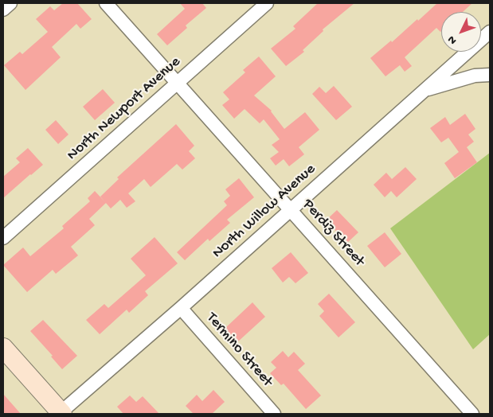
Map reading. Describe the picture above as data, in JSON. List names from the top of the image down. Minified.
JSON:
{"streets":{"street":["North Newport Avenue","North Willow Avenue","Perdiz Street","Termino Street"]},"crossings":[["North Newport Avenue","Perdiz Street"],["North Willow Avenue","Perdiz Street"],["North Willow Avenue","Termino Street"]],"north":"bottom left"}
